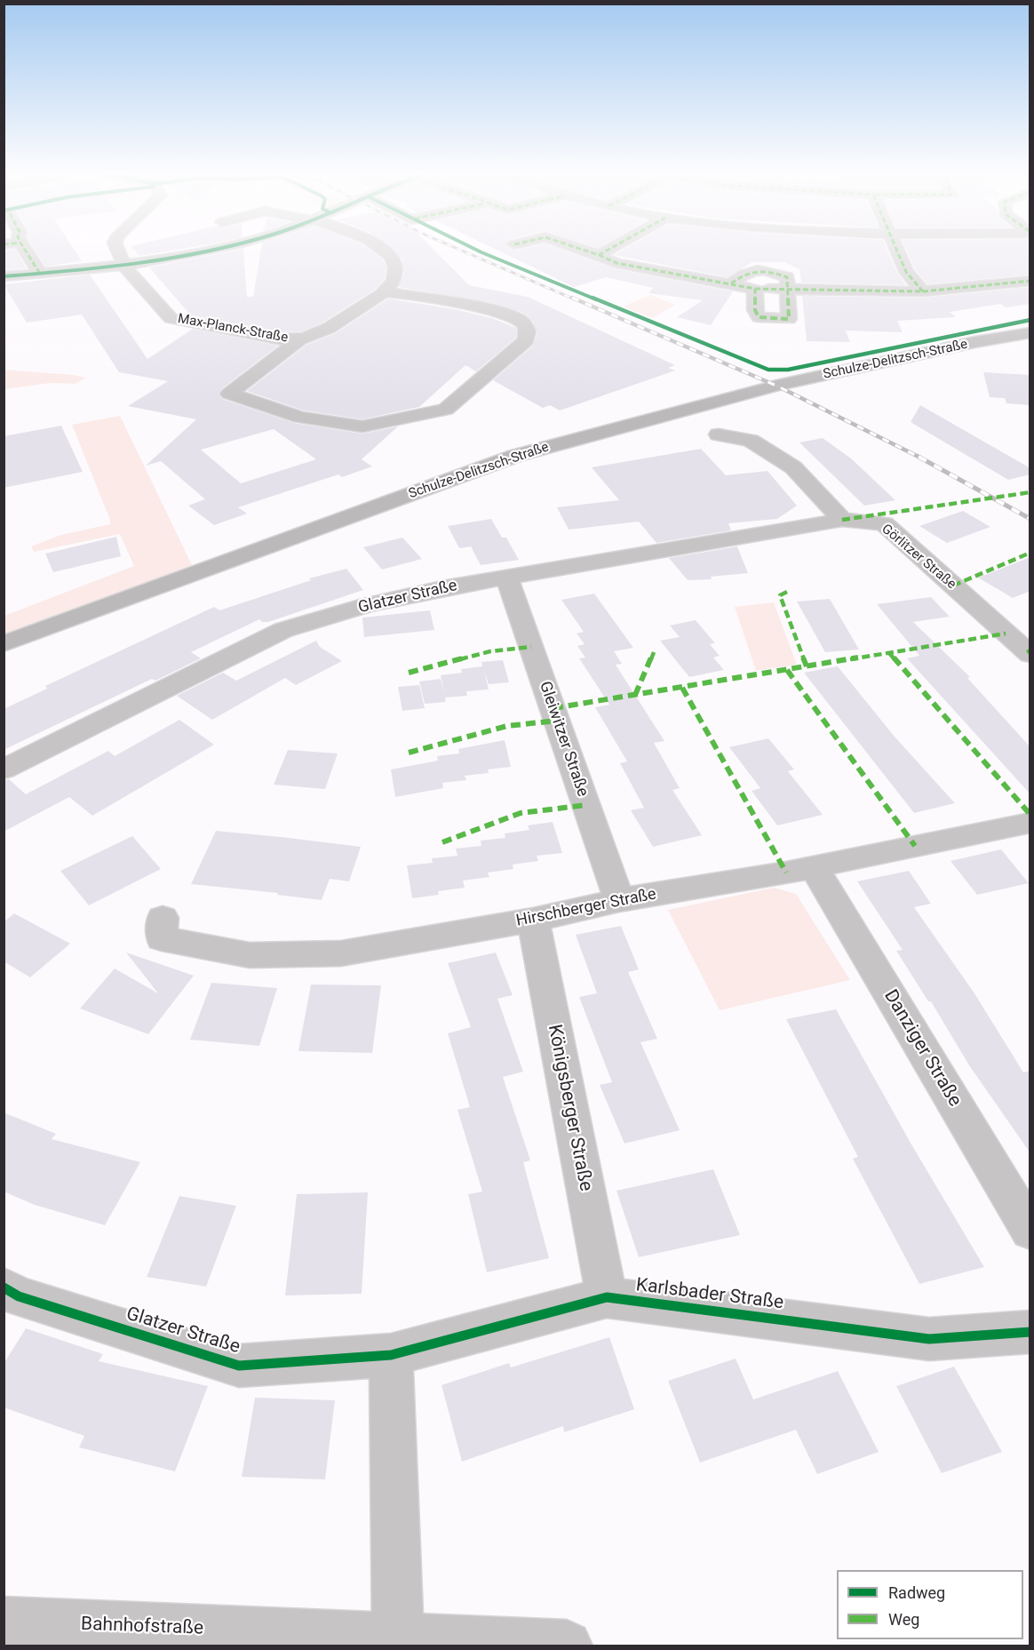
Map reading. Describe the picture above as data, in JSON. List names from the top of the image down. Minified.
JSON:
{"streets":{"main road":["Schulze-Delitzsch-Straße"],"street":["Max-Planck-Straße","Görlitzer Straße","Glatzer Straße","Gleiwitzer Straße","Hirschberger Straße","Danziger Straße","Königsberger Straße","Karlsbader Straße","Bahnhofstraße"]},"crossings":[["Görlitzer Straße","Glatzer Straße"],["Glatzer Straße","Gleiwitzer Straße"],["Glatzer Straße","Karlsbader Straße"],["Gleiwitzer Straße","Hirschberger Straße"],["Hirschberger Straße","Danziger Straße"],["Hirschberger Straße","Königsberger Straße"],["Königsberger Straße","Karlsbader Straße"]],"legend":["Radweg","Weg"]}
